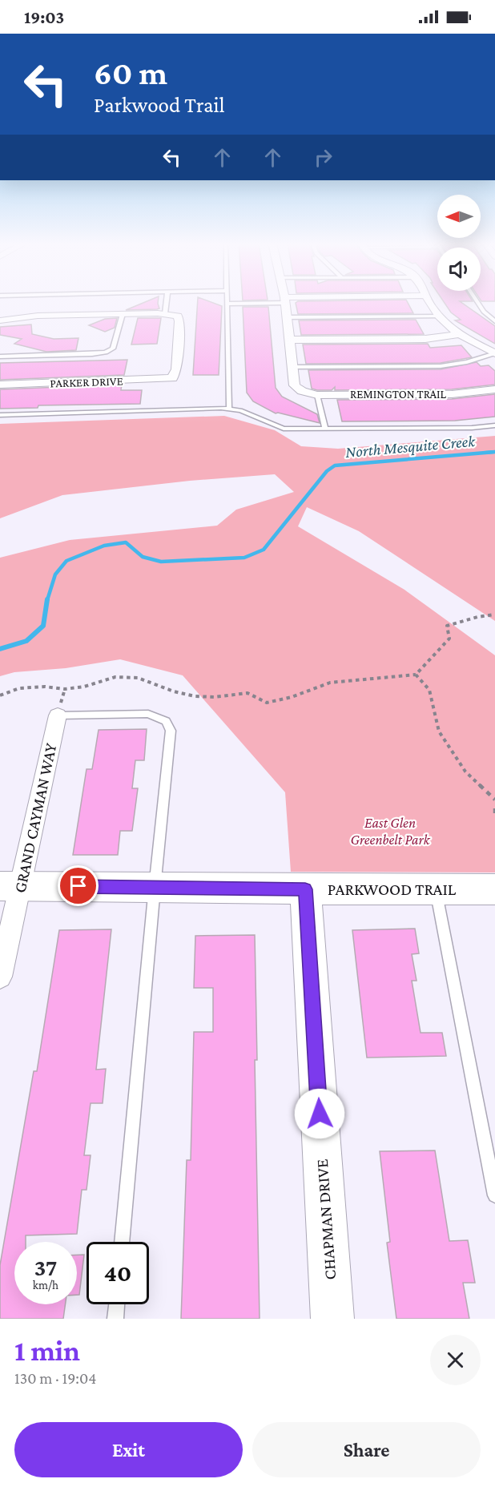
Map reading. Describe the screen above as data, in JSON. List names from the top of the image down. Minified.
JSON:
{"streets":{"street":["PARKER DRIVE","REMINGTON TRAIL","GRAND CAYMAN WAY","PARKWOOD TRAIL","CHAPMAN DRIVE"]},"crossings":[["GRAND CAYMAN WAY","PARKWOOD TRAIL"],["PARKWOOD TRAIL","CHAPMAN DRIVE"]],"water":["North Mesquite Creek"],"parks":["East Glen Greenbelt Park"],"north":"left","page":{"status":"19:03","turn":["60 m","Parkwood Trail"],"speed":"37 km/h","limit":"40","heading":["1 min","130 m · 19:04"],"buttons":["Exit","Share"]}}
